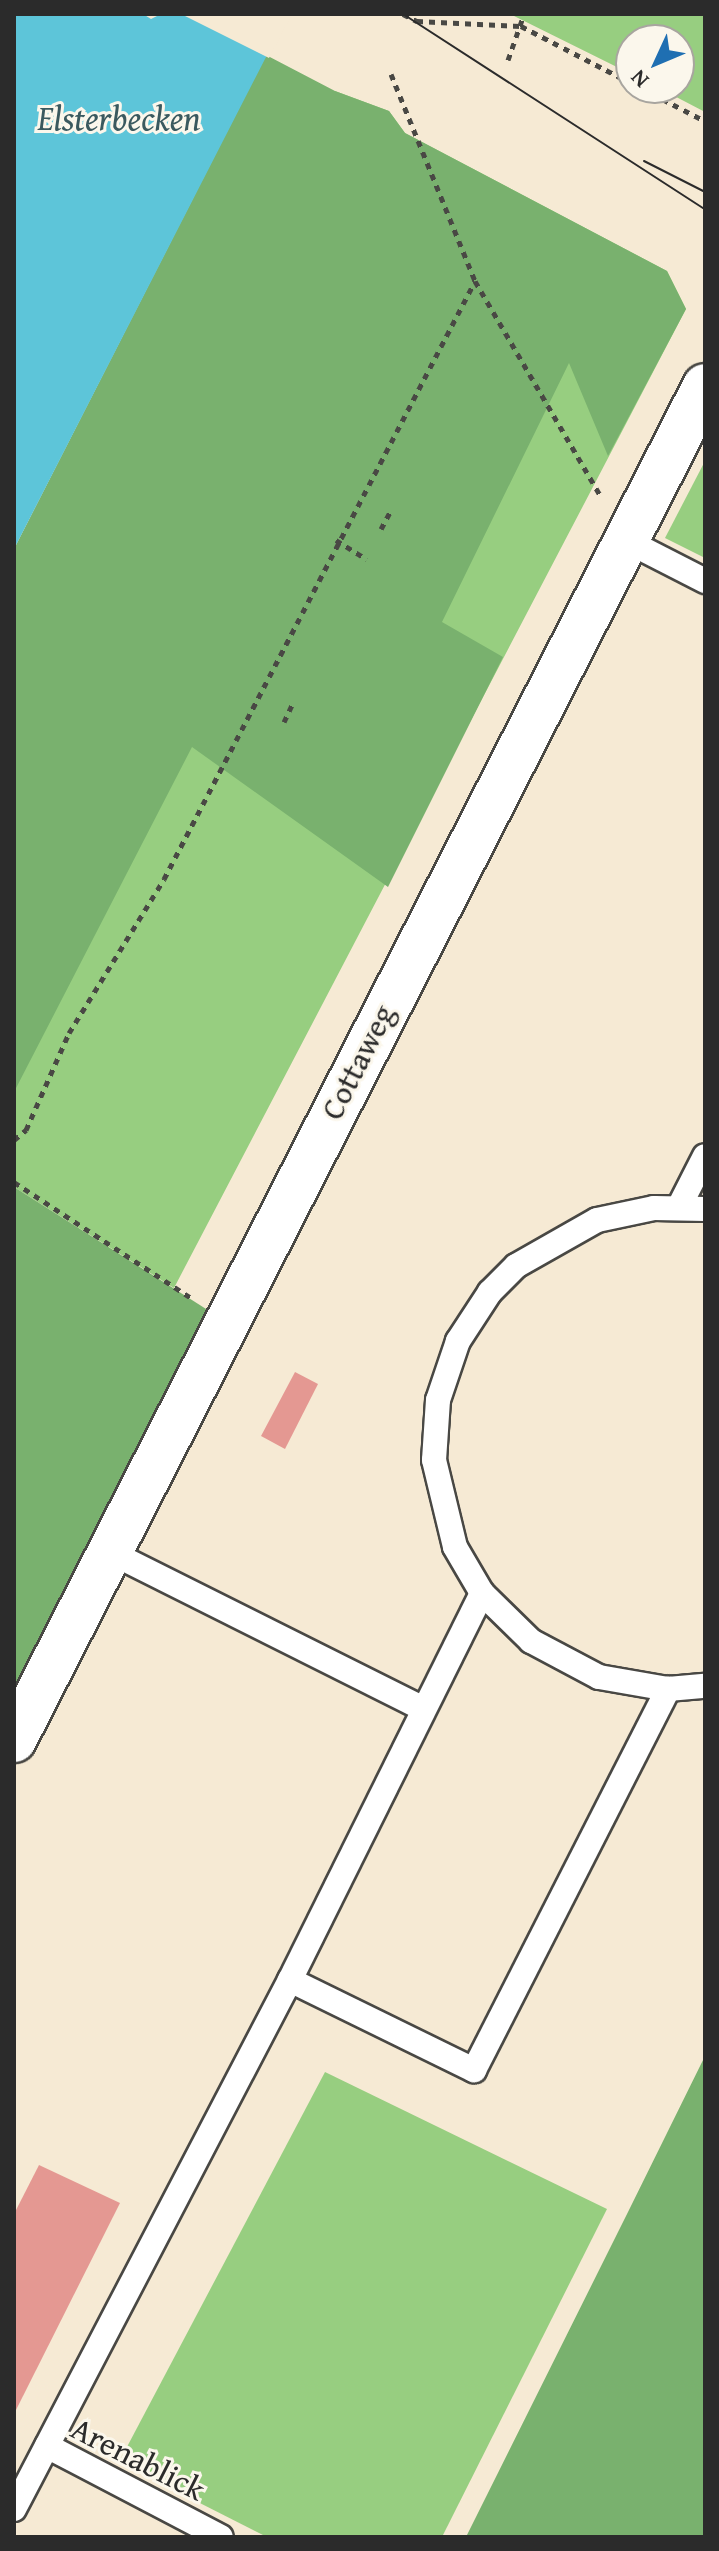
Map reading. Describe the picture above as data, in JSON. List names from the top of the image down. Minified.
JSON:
{"streets":{"street":["Cottaweg"],"lane":["Arenablick"]},"water":["Elsterbecken"],"north":"bottom left"}
